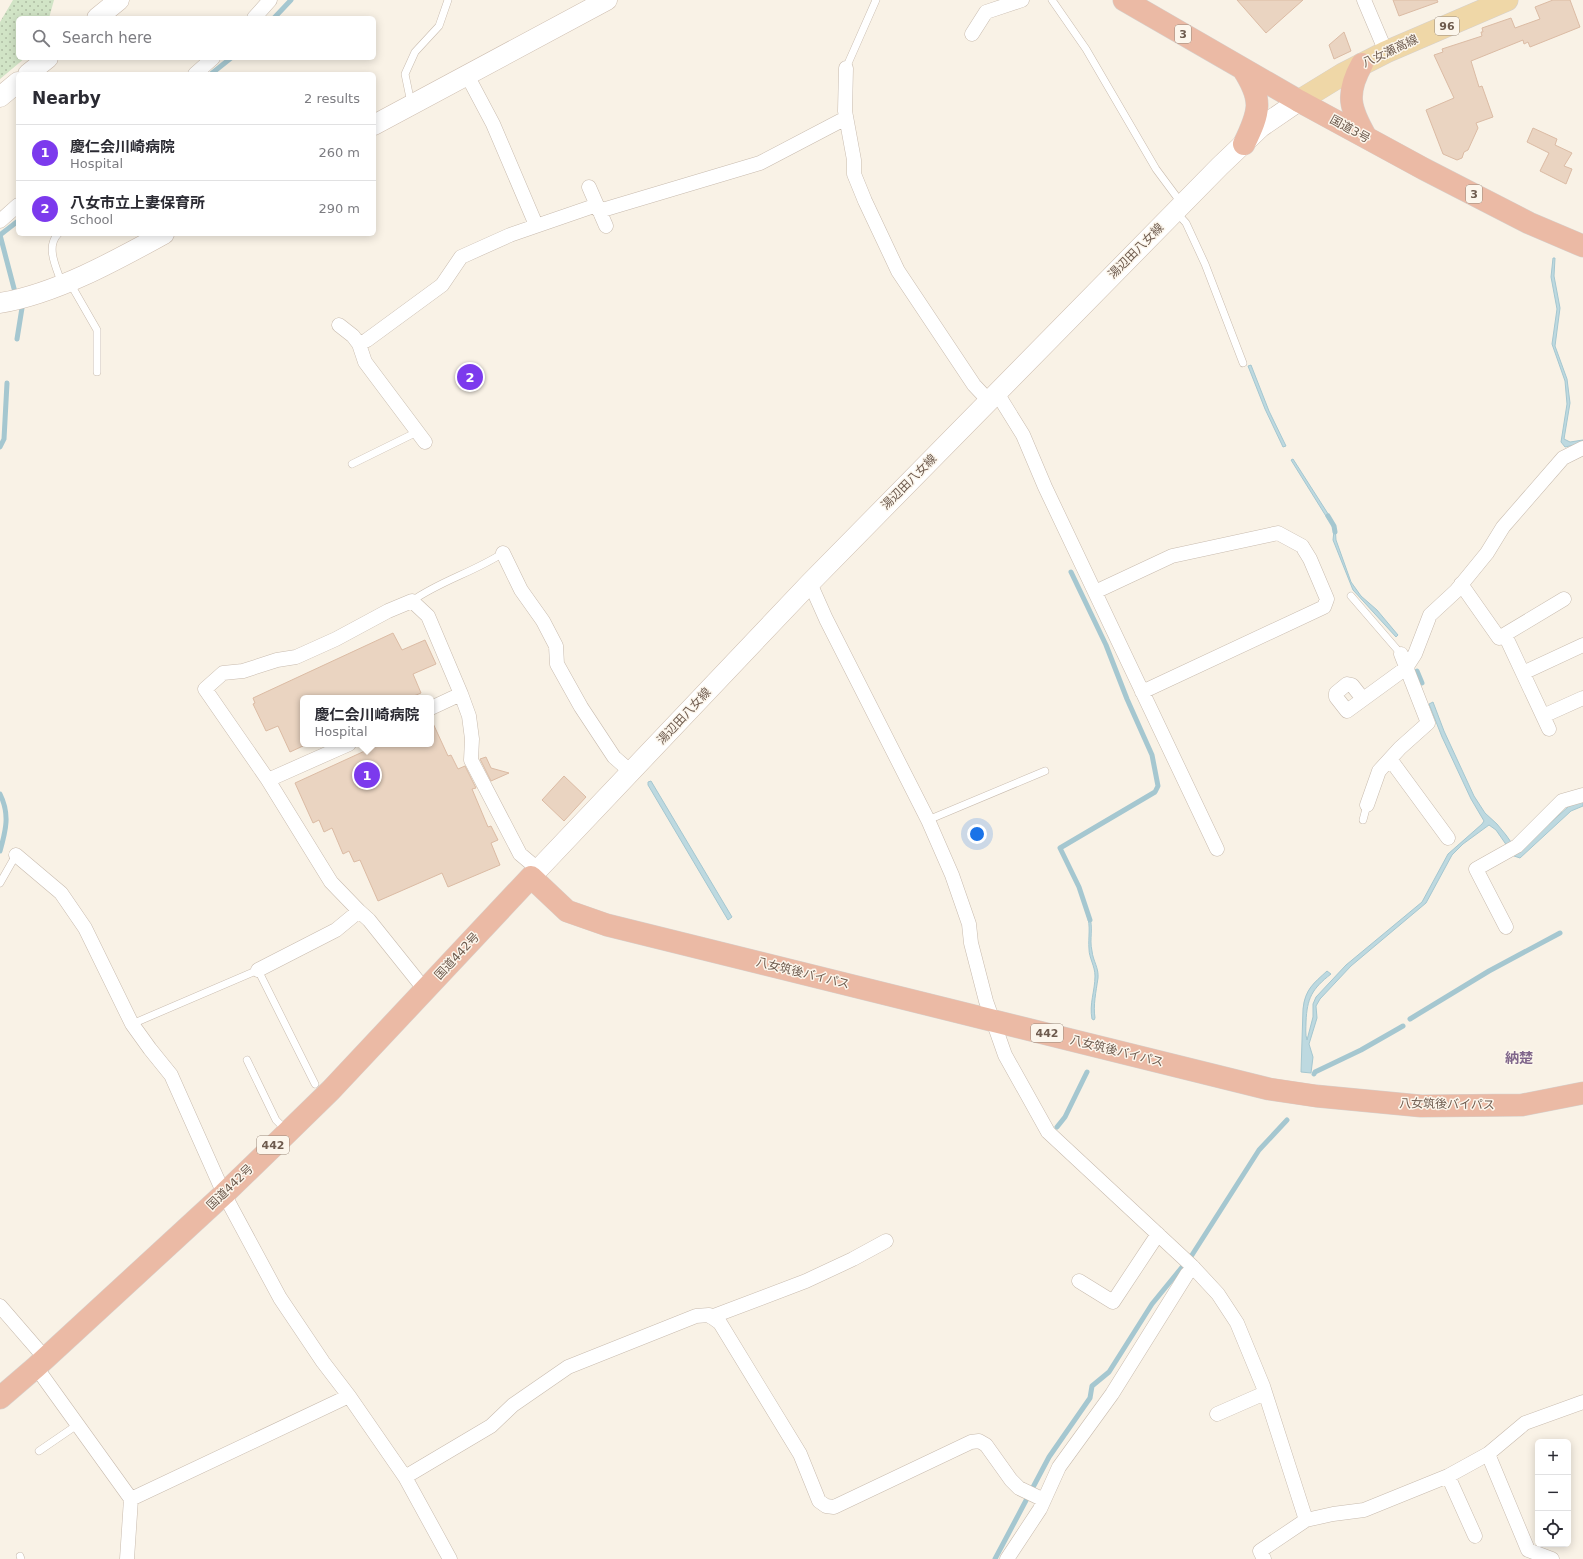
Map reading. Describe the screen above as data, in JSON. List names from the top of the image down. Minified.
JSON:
{"streets":{"highway":["3","国道3号","国道442号","八女筑後バイパス","442"],"main road":["96","八女瀬高線","湯辺田八女線"]},"crossings":[["八女瀬高線","国道3号"],["八女瀬高線","湯辺田八女線"],["国道3号","湯辺田八女線"],["湯辺田八女線","国道442号"],["湯辺田八女線","八女筑後バイパス"],["国道442号","八女筑後バイパス"]],"districts":["納楚"],"page":{"search":"Search here","heading":["Nearby","2 results"],"list":[{"mark":"1","name":"慶仁会川崎病院","note":"Hospital","value":"260 m"},{"mark":"2","name":"八女市立上妻保育所","note":"School","value":"290 m"}],"pins":["2","1"],"popup":["慶仁会川崎病院","Hospital"],"map_buttons":["+","−"]}}
